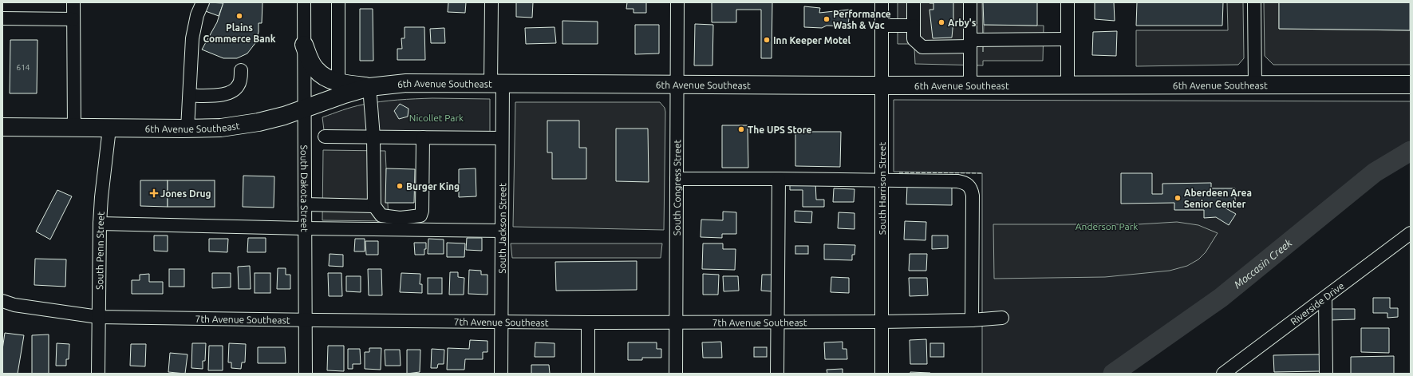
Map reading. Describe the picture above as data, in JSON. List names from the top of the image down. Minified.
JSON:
{"streets":{"highway":["6th Avenue Southeast"],"street":["South Dakota Street","South Congress Street","South Harrison Street","South Jackson Street","South Penn Street","Riverside Drive","7th Avenue Southeast"]},"crossings":[["6th Avenue Southeast","South Dakota Street"],["6th Avenue Southeast","South Congress Street"],["6th Avenue Southeast","South Harrison Street"],["6th Avenue Southeast","South Jackson Street"],["6th Avenue Southeast","South Penn Street"],["South Dakota Street","7th Avenue Southeast"],["South Congress Street","7th Avenue Southeast"],["South Harrison Street","7th Avenue Southeast"],["South Jackson Street","7th Avenue Southeast"],["South Penn Street","7th Avenue Southeast"]],"water":["Moccasin Creek"],"parks":["Nicollet Park","Anderson Park"],"places":{"other":["Plains Commerce Bank","Performance Wash & Vac","Arby's","Inn Keeper Motel","The UPS Store","Burger King","Aberdeen Area Senior Center"],"health":["Jones Drug"]},"house_numbers":["614"]}
